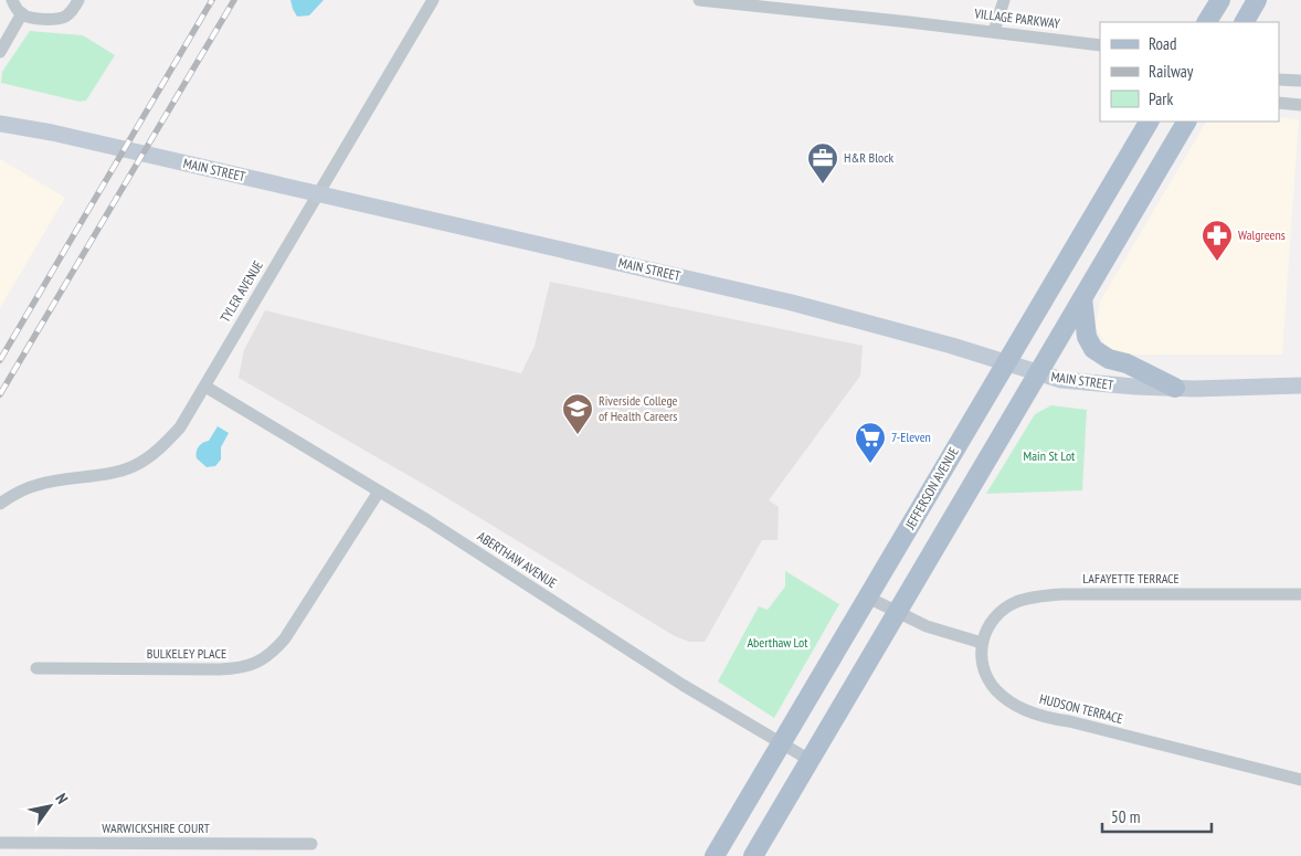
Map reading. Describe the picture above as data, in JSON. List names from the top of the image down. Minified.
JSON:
{"streets":{"main road":["MAIN STREET","JEFFERSON AVENUE"],"street":["VILLAGE PARKWAY","TYLER AVENUE","ABERTHAW AVENUE","LAFAYETTE TERRACE","BULKELEY PLACE","HUDSON TERRACE","WARWICKSHIRE COURT"]},"crossings":[["MAIN STREET","TYLER AVENUE"],["MAIN STREET","JEFFERSON AVENUE"],["TYLER AVENUE","ABERTHAW AVENUE"],["JEFFERSON AVENUE","ABERTHAW AVENUE"],["ABERTHAW AVENUE","BULKELEY PLACE"],["LAFAYETTE TERRACE","HUDSON TERRACE"]],"parks":["Main St Lot","Aberthaw Lot"],"places":{"office":["H&R Block"],"pharmacy":["Walgreens"],"school or university":["Riverside College of Health Careers"],"supermarket":["7-Eleven"]},"legend":["Road","Railway","Park"],"scale_bar":"50 m","north":"top right"}
